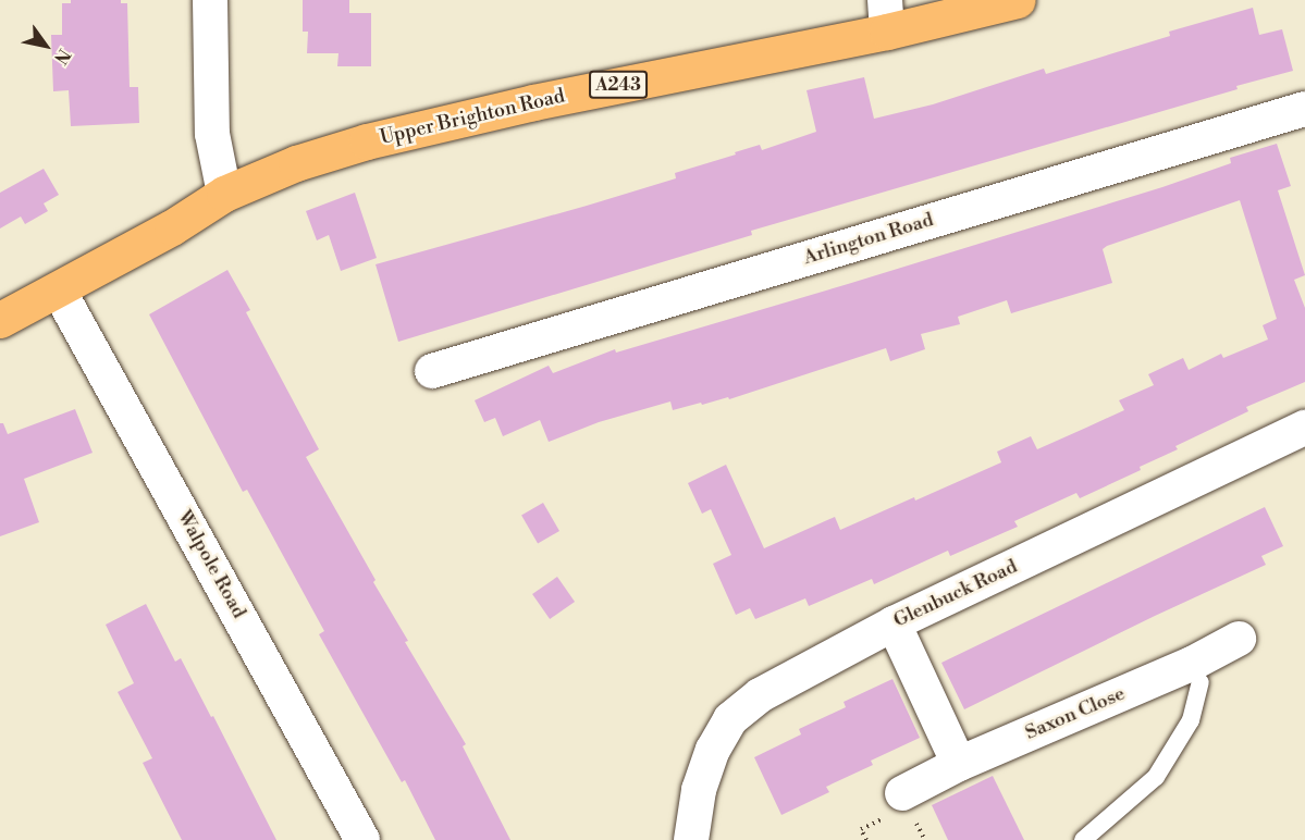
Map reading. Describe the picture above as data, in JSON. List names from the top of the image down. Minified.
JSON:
{"streets":{"main road":["A243","Upper Brighton Road"],"street":["Arlington Road","Walpole Road","Glenbuck Road","Saxon Close"]},"crossings":[["Upper Brighton Road","Walpole Road"]],"north":"bottom right"}
